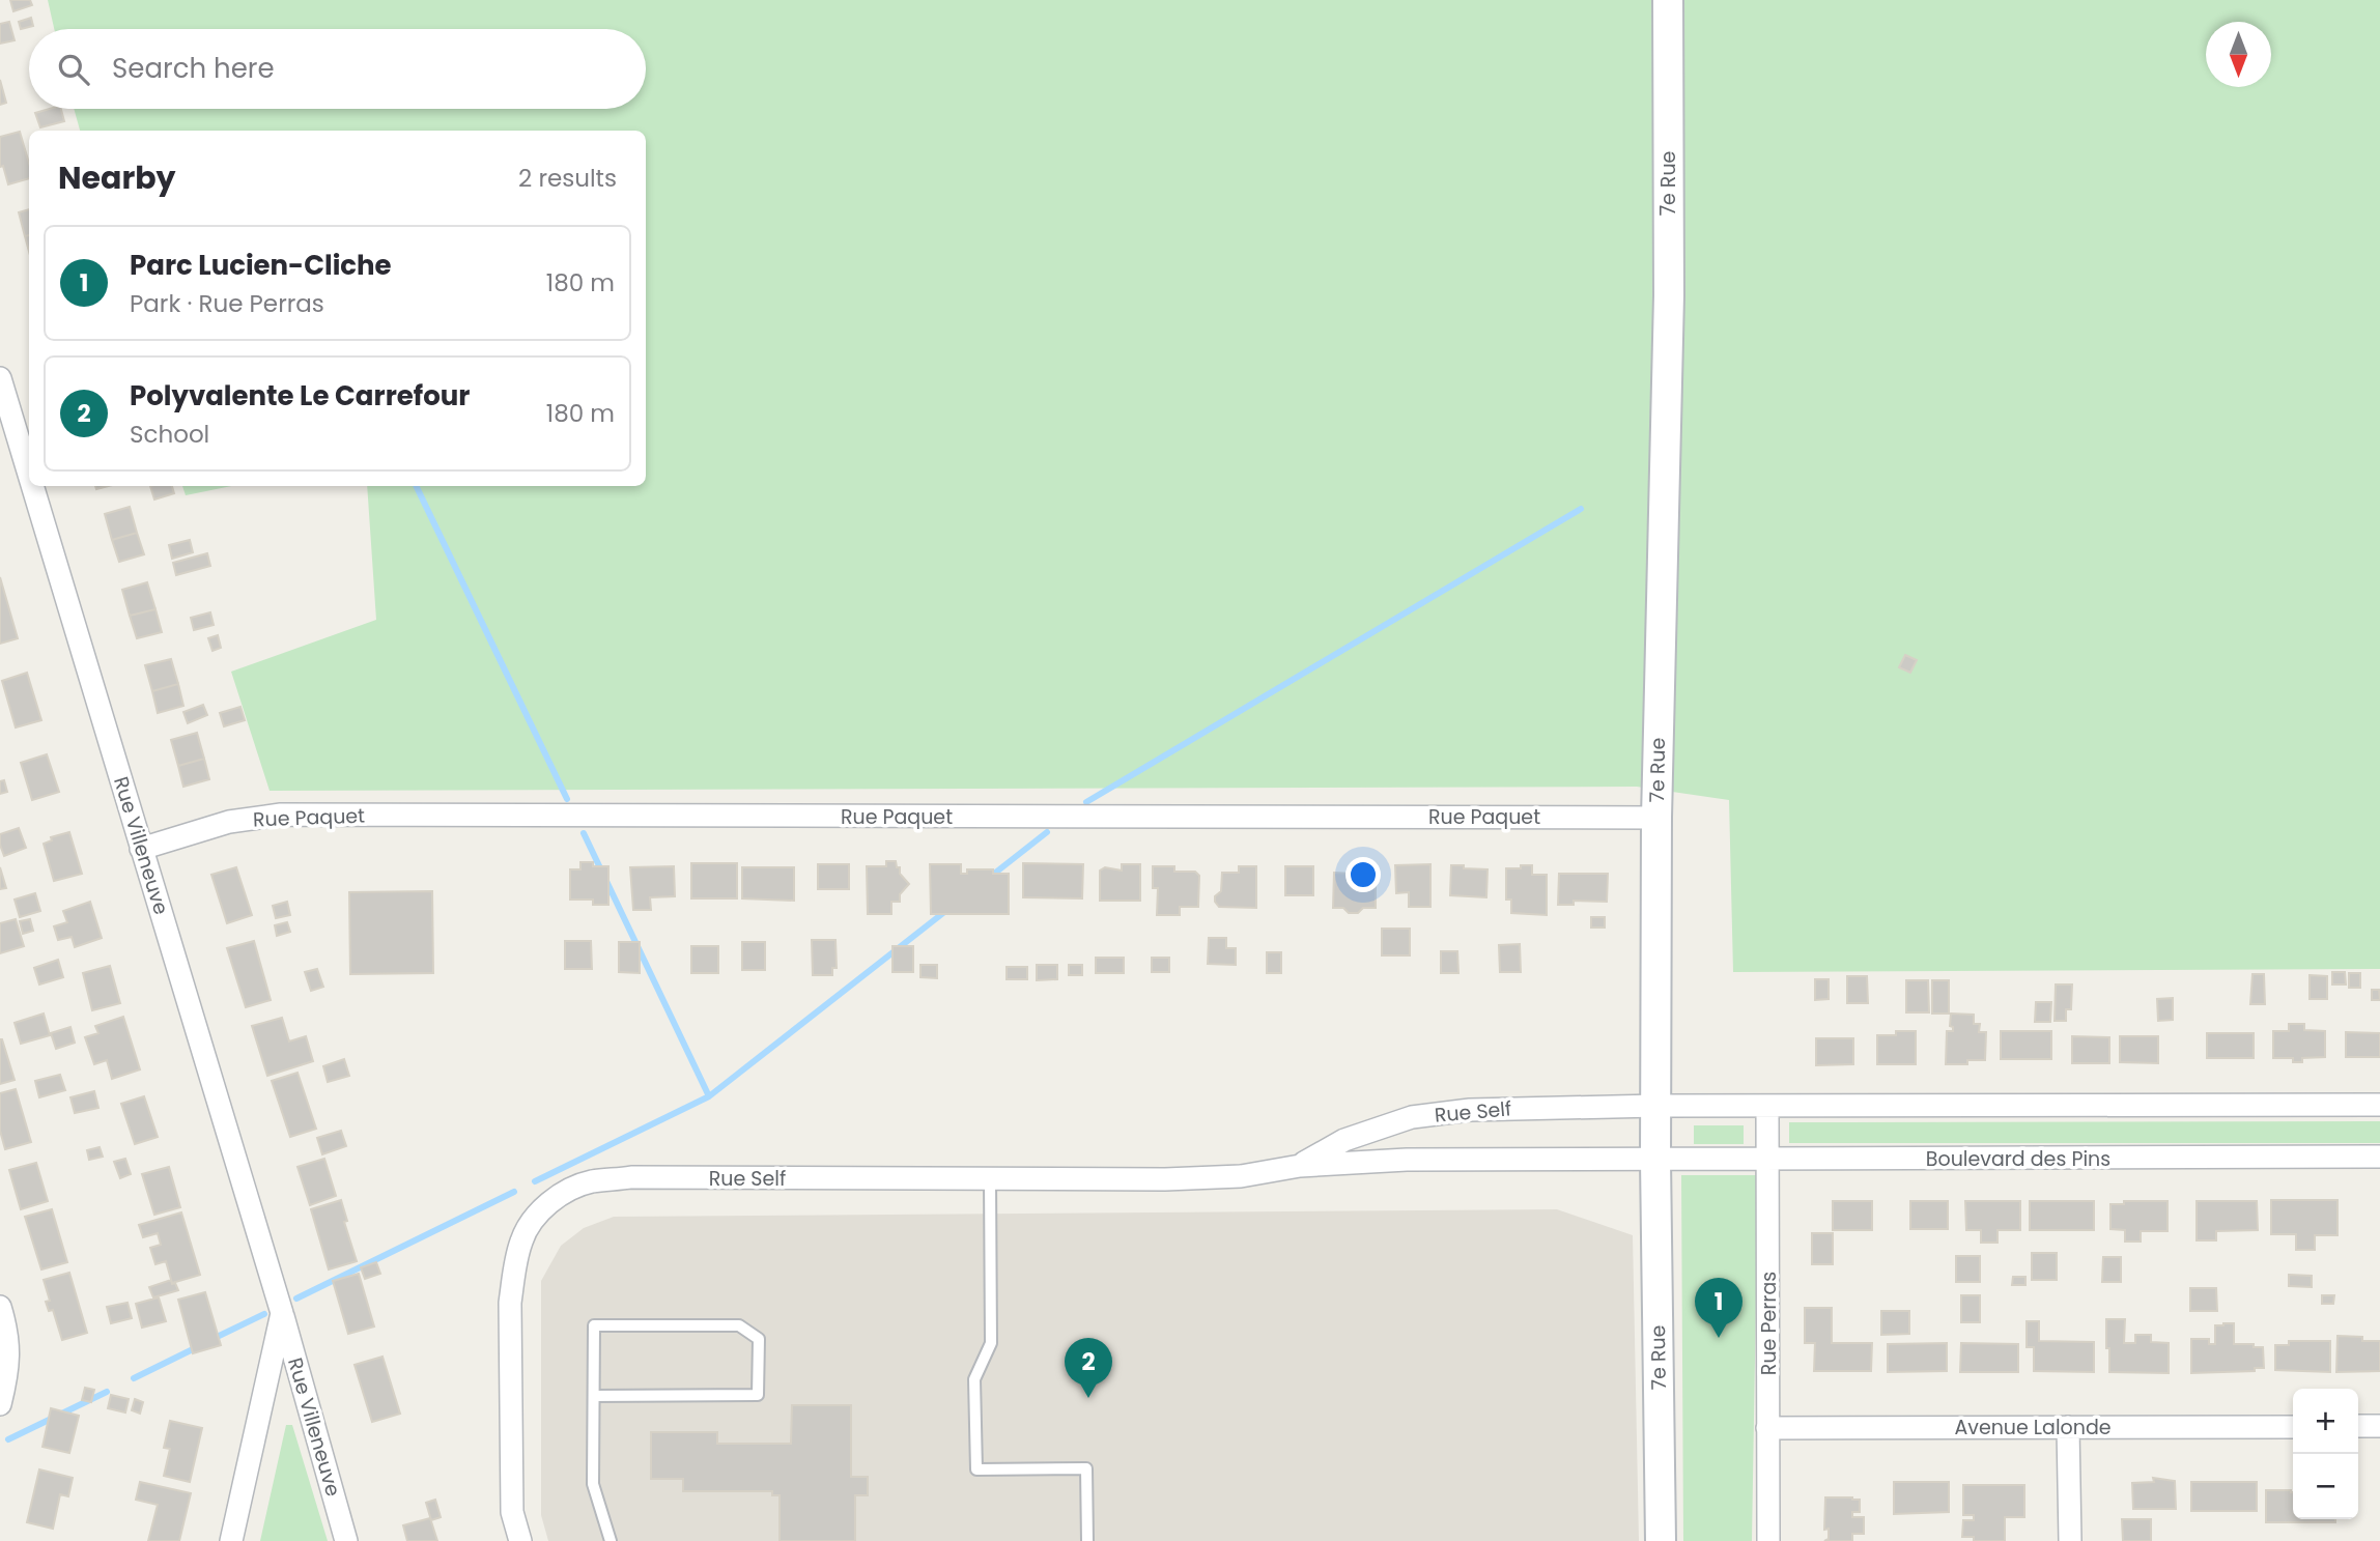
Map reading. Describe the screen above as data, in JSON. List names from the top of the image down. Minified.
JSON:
{"streets":{"street":["7e Rue","Rue Paquet","Rue Villeneuve","Rue Self","Boulevard des Pins","Rue Perras","Avenue Lalonde"]},"crossings":[["7e Rue","Rue Paquet"],["7e Rue","Rue Self"],["7e Rue","Boulevard des Pins"],["Rue Paquet","Rue Villeneuve"],["Rue Self","Boulevard des Pins"],["Boulevard des Pins","Rue Perras"],["Rue Perras","Avenue Lalonde"]],"north":"bottom","page":{"search":"Search here","heading":["Nearby","2 results"],"list":[{"mark":"1","name":"Parc Lucien-Cliche","note":"Park · Rue Perras","value":"180 m"},{"mark":"2","name":"Polyvalente Le Carrefour","note":"School","value":"180 m"}],"pins":["1","2"],"map_buttons":["+","−"]}}
